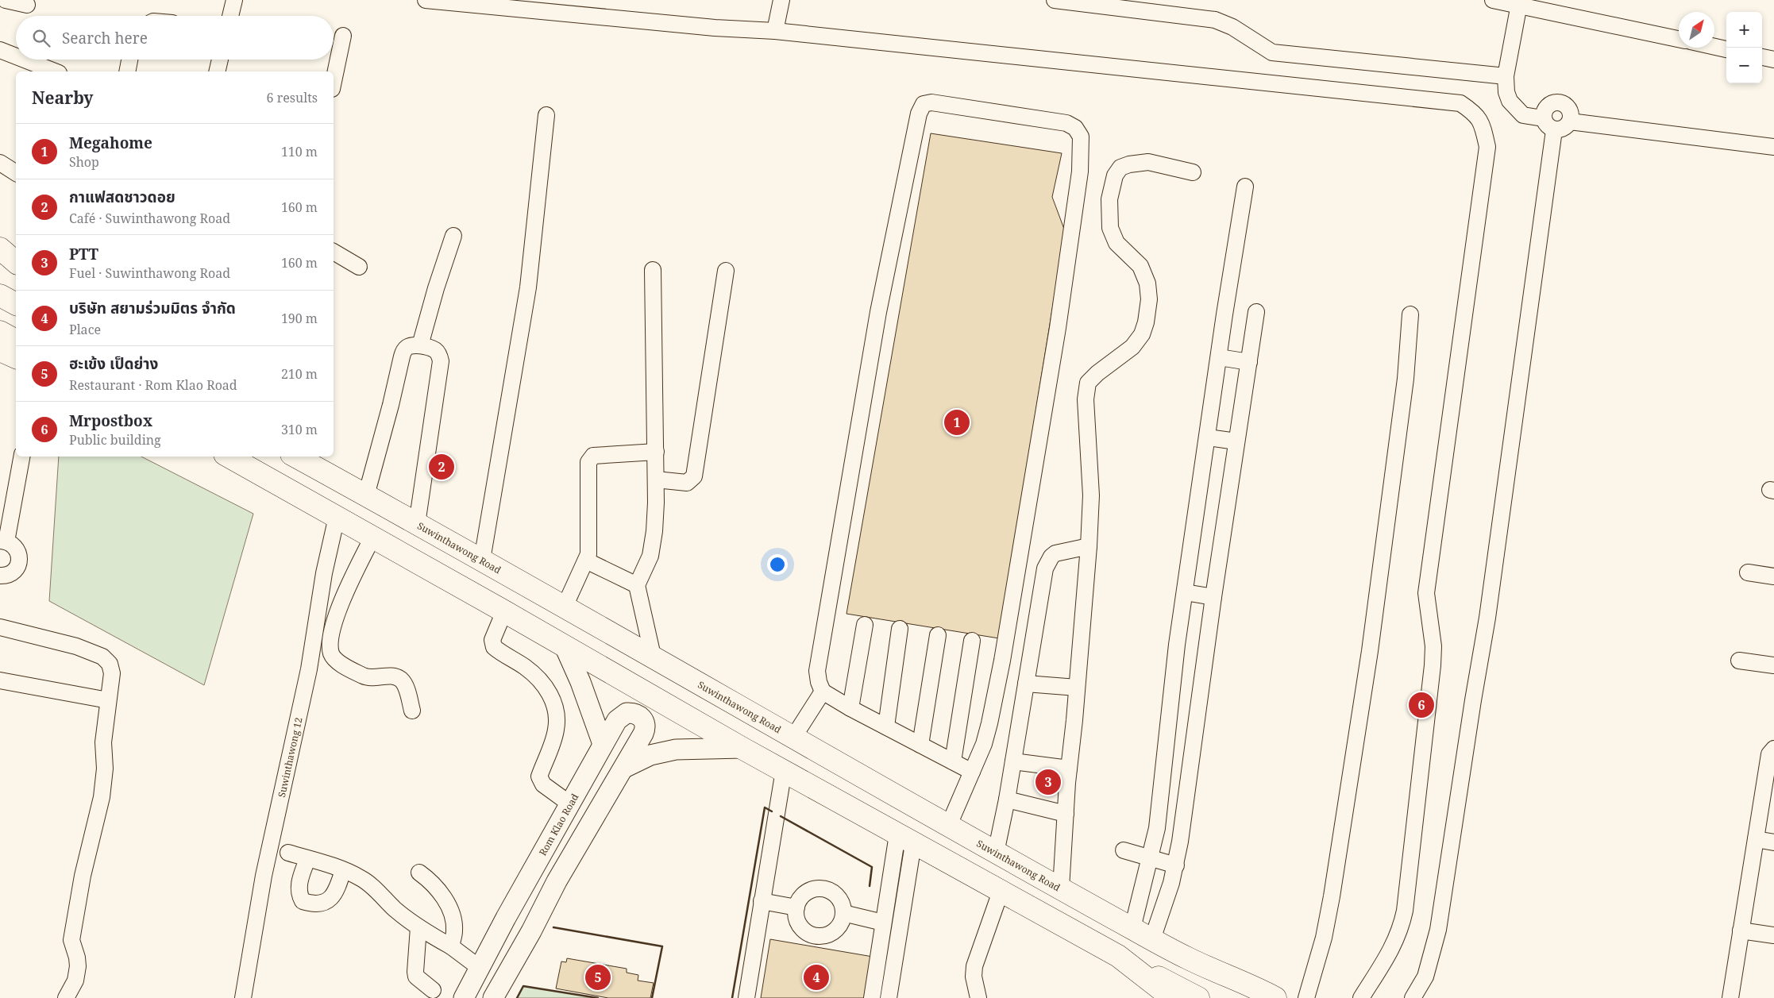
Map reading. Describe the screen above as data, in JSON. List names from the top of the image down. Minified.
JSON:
{"streets":{"highway":["Suwinthawong Road"],"main road":["Rom Klao Road"],"street":["Suwinthawong 12"]},"north":"top right","page":{"map_buttons":["+","−"],"search":"Search here","heading":["Nearby","6 results"],"list":[{"mark":"1","name":"Megahome","note":"Shop","value":"110 m"},{"mark":"2","name":"กาแฟสดชาวดอย","note":"Café · Suwinthawong Road","value":"160 m"},{"mark":"3","name":"PTT","note":"Fuel · Suwinthawong Road","value":"160 m"},{"mark":"4","name":"บริษัท สยามร่วมมิตร จำกัด","note":"Place","value":"190 m"},{"mark":"5","name":"ฮะเข้ง เป็ดย่าง","note":"Restaurant · Rom Klao Road","value":"210 m"},{"mark":"6","name":"Mrpostbox","note":"Public building","value":"310 m"}],"pins":["1","2","6","3","4","5"]}}
